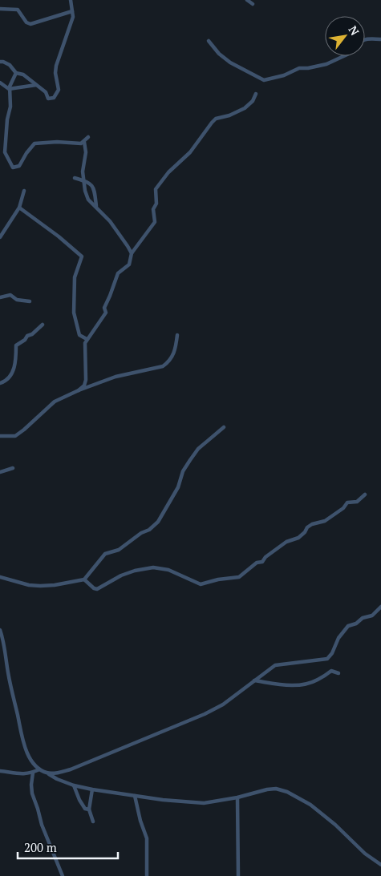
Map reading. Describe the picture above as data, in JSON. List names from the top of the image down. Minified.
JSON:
{"scale_bar":"200 m","north":"top right"}
